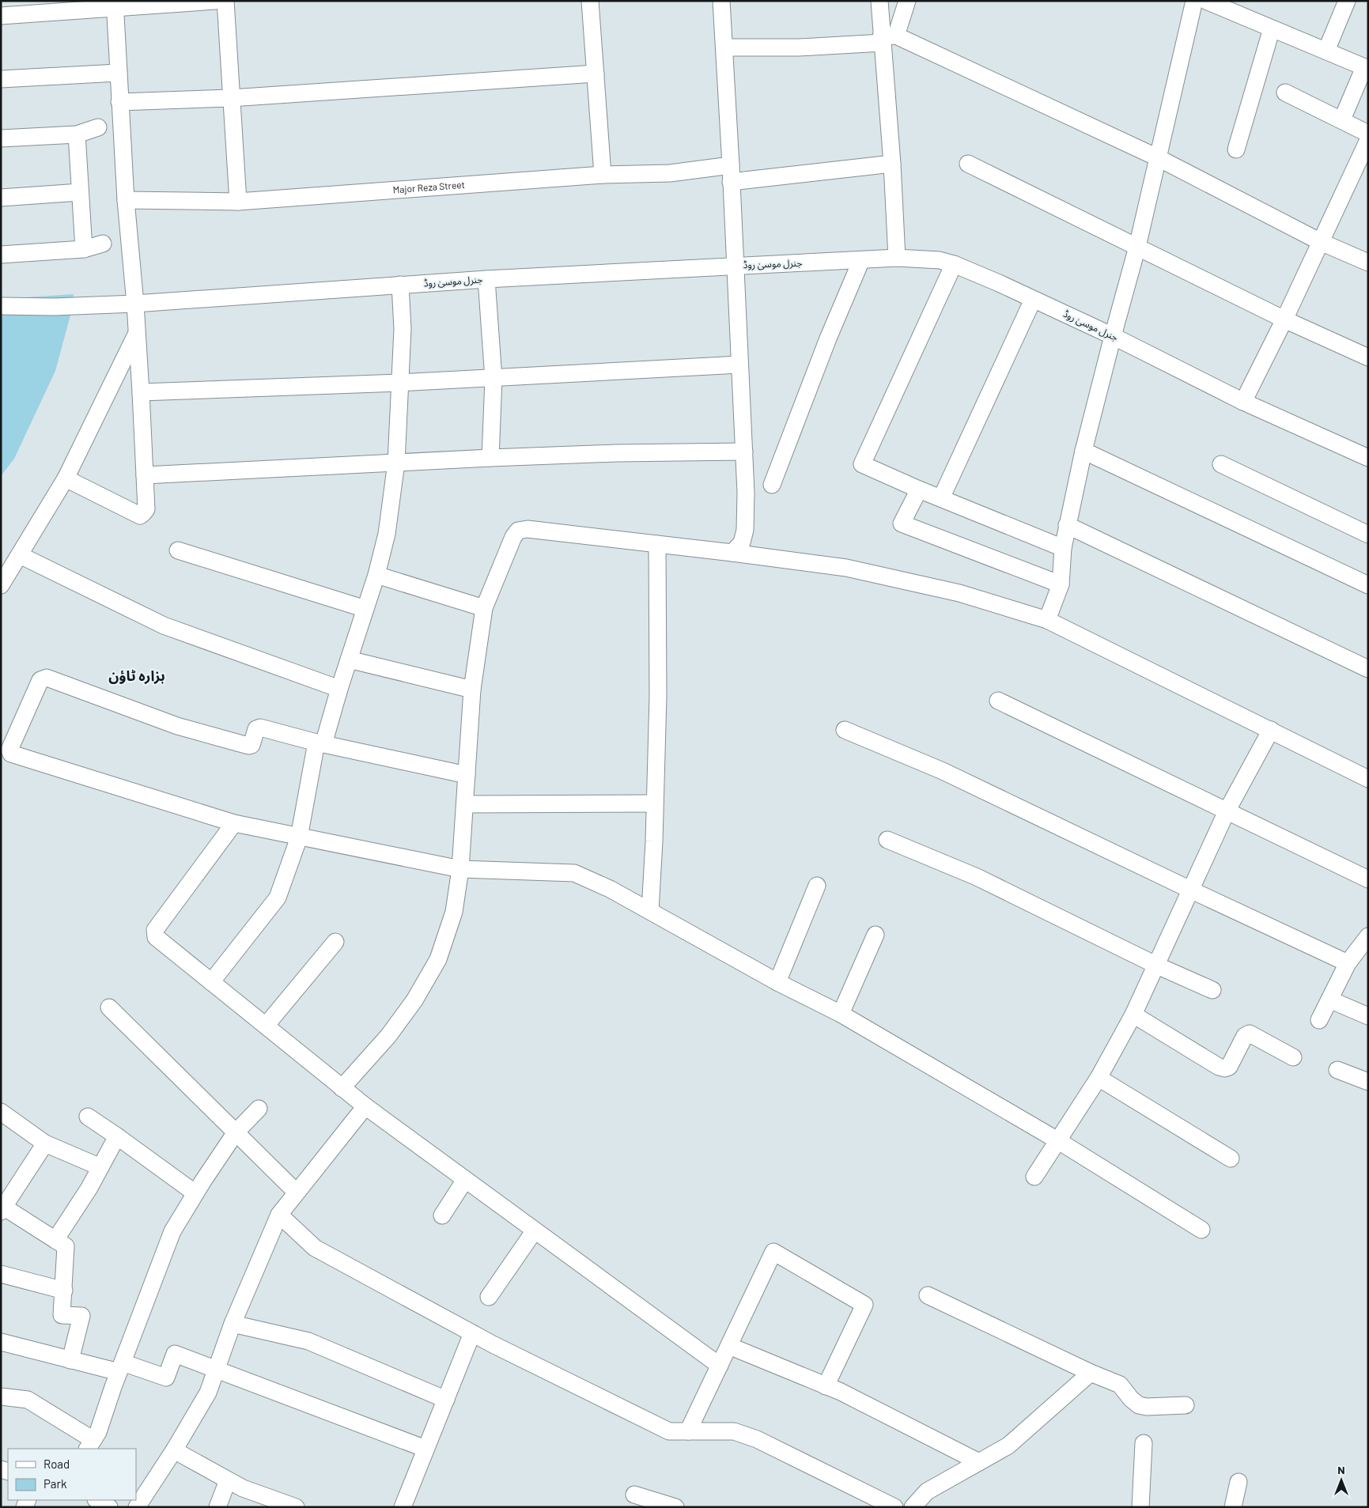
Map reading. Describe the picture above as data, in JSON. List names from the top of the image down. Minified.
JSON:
{"streets":{"street":["Major Reza Street","جنرل موسیٰ روڈ"]},"districts":["ہزارہ ٹاؤن"],"legend":["Road","Park"],"north":"top"}
